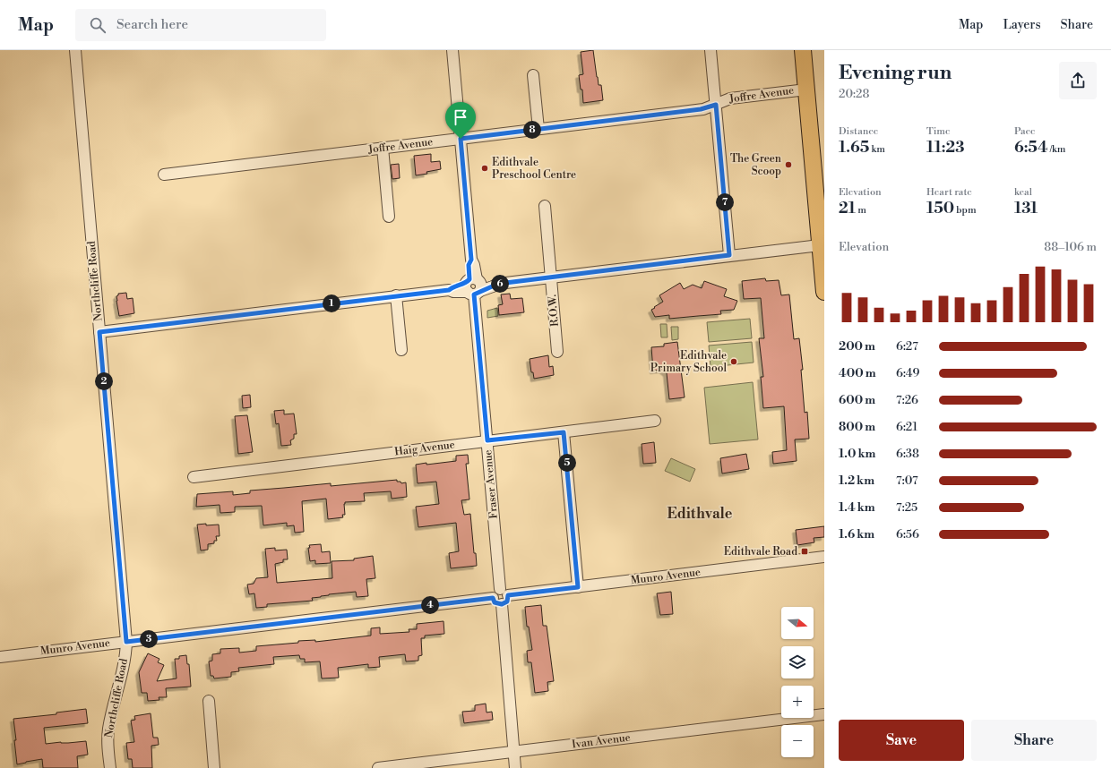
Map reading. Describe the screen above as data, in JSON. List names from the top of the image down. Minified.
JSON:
{"streets":{"street":["Joffre Avenue","Northcliffe Road","R.O.W.","Haig Avenue","Fraser Avenue","Munro Avenue","Ivan Avenue"]},"crossings":[["Joffre Avenue","Fraser Avenue"],["Northcliffe Road","Munro Avenue"],["Haig Avenue","Fraser Avenue"],["Fraser Avenue","Munro Avenue"]],"districts":["Edithvale"],"places":{"other":["The Green Scoop","Edithvale Preschool Centre","Edithvale Primary School"],"transit":["Edithvale Road"]},"north":"right","page":{"header":"Map","search":"Search here","nav":["Map","Layers","Share"],"heading":["Evening run","20:28"],"stats":[["Distance","1.65 km"],["Time","11:23"],["Pace","6:54 /km"],["Elevation","21 m"],["Heart rate","150 bpm"],["kcal","131"]],"pins":["8","7","6","1","2","5","4","3"],"chart":["Elevation","88–106 m"],"list":[{"name":"200 m","note":"6:27"},{"name":"400 m","note":"6:49"},{"name":"600 m","note":"7:26"},{"name":"800 m","note":"6:21"},{"name":"1.0 km","note":"6:38"},{"name":"1.2 km","note":"7:07"},{"name":"1.4 km","note":"7:25"},{"name":"1.6 km","note":"6:56"}],"map_buttons":["+","−"],"buttons":["Save","Share"]}}
